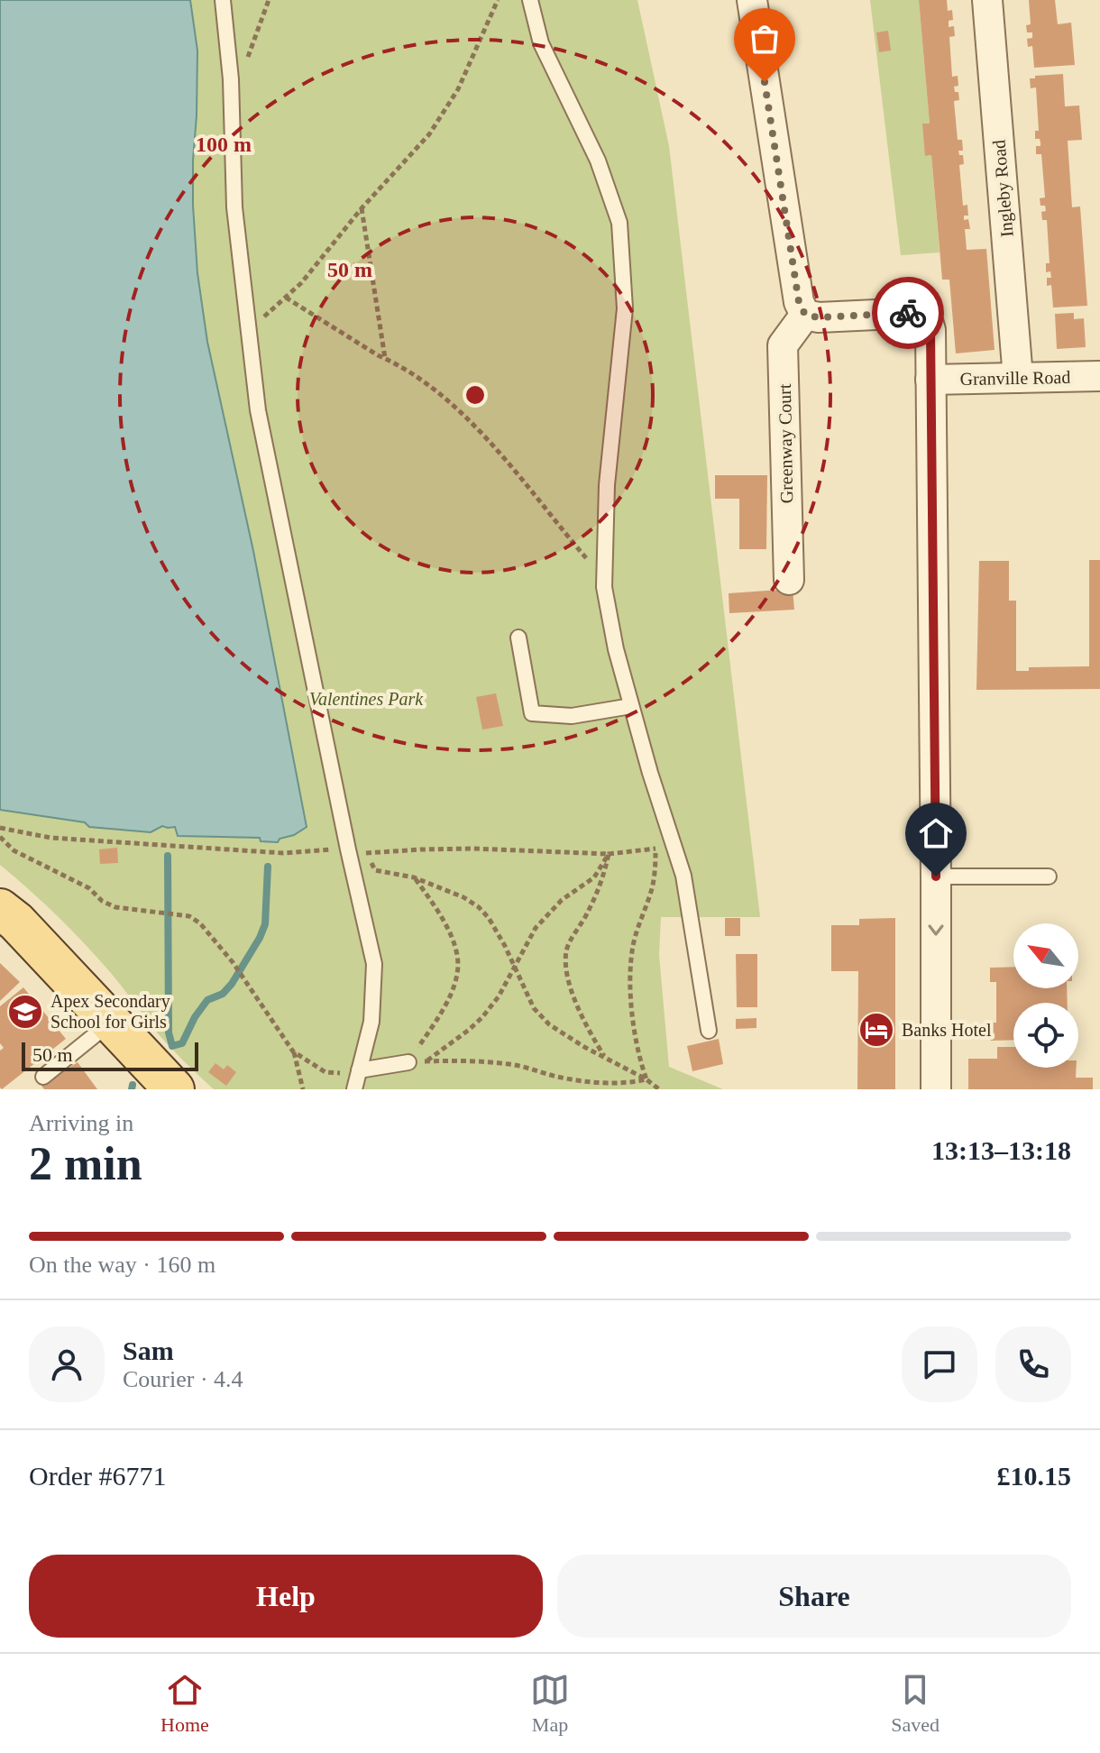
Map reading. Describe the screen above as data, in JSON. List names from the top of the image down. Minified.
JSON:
{"streets":{"street":["Ingleby Road","Granville Road","Greenway Court"]},"crossings":[["Ingleby Road","Granville Road"]],"parks":["Valentines Park"],"places":{"school or university":["Apex Secondary School for Girls"],"hotel":["Banks Hotel"]},"scale_bar":"50 m","north":"top left","page":{"scale":"50 m","heading":["2 min","Arriving in","13:13–13:18"],"panel":["Sam","Courier · 4.4","Order #6771","£10.15"],"bar":"On the way · 160 m","buttons":["Help","Share"],"tabs":["Home","Map","Saved"]},"rings":["100 m","50 m"]}
